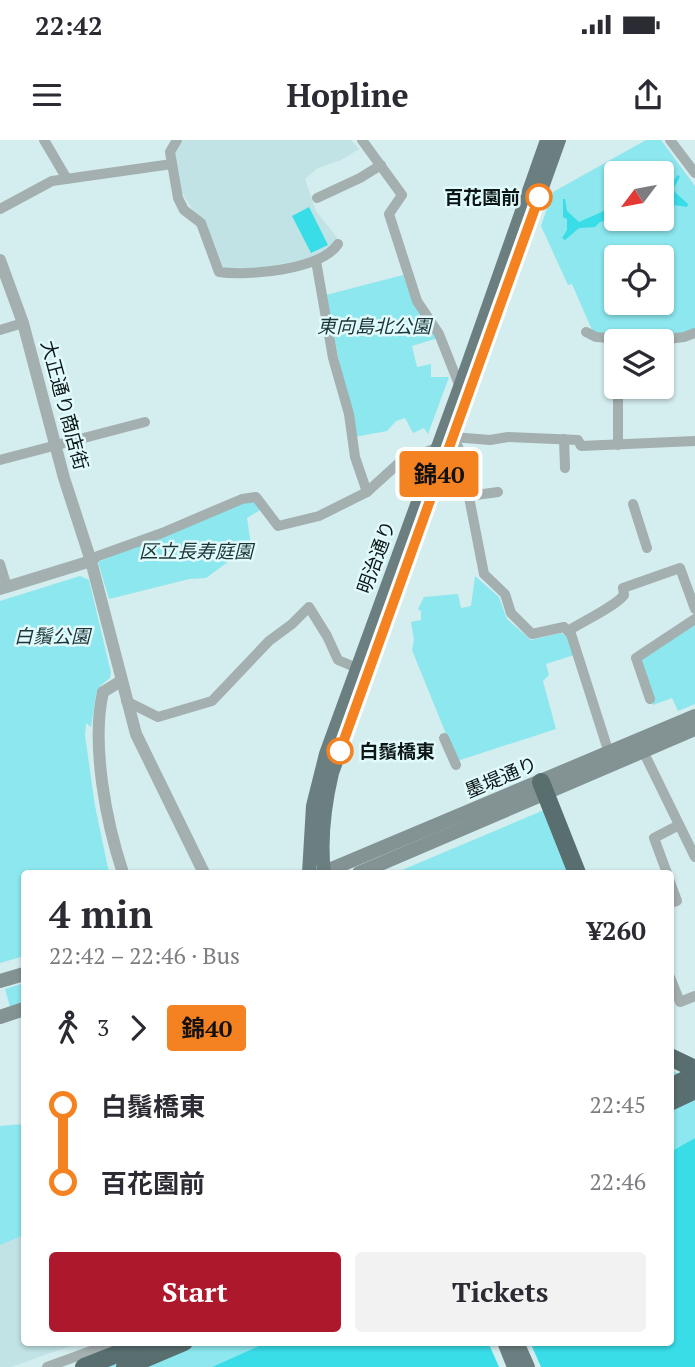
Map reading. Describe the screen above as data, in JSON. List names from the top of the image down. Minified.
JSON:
{"streets":{"main road":["明治通り","墨堤通り"],"street":["大正通り商店街"]},"parks":["東向島北公園","区立長寿庭園","白鬚公園"],"places":["百花園前","白鬚橋東"],"lines":["bus line 錦40"],"north":"bottom left","page":{"status":"22:42","header":"Hopline","on_map":"錦40","heading":["4 min","22:42 – 22:46 · Bus","¥260"],"legs":["3","錦40"],"list":[{"name":"白鬚橋東","value":"22:45"},{"name":"百花園前","value":"22:46"}],"buttons":["Start","Tickets"]}}
